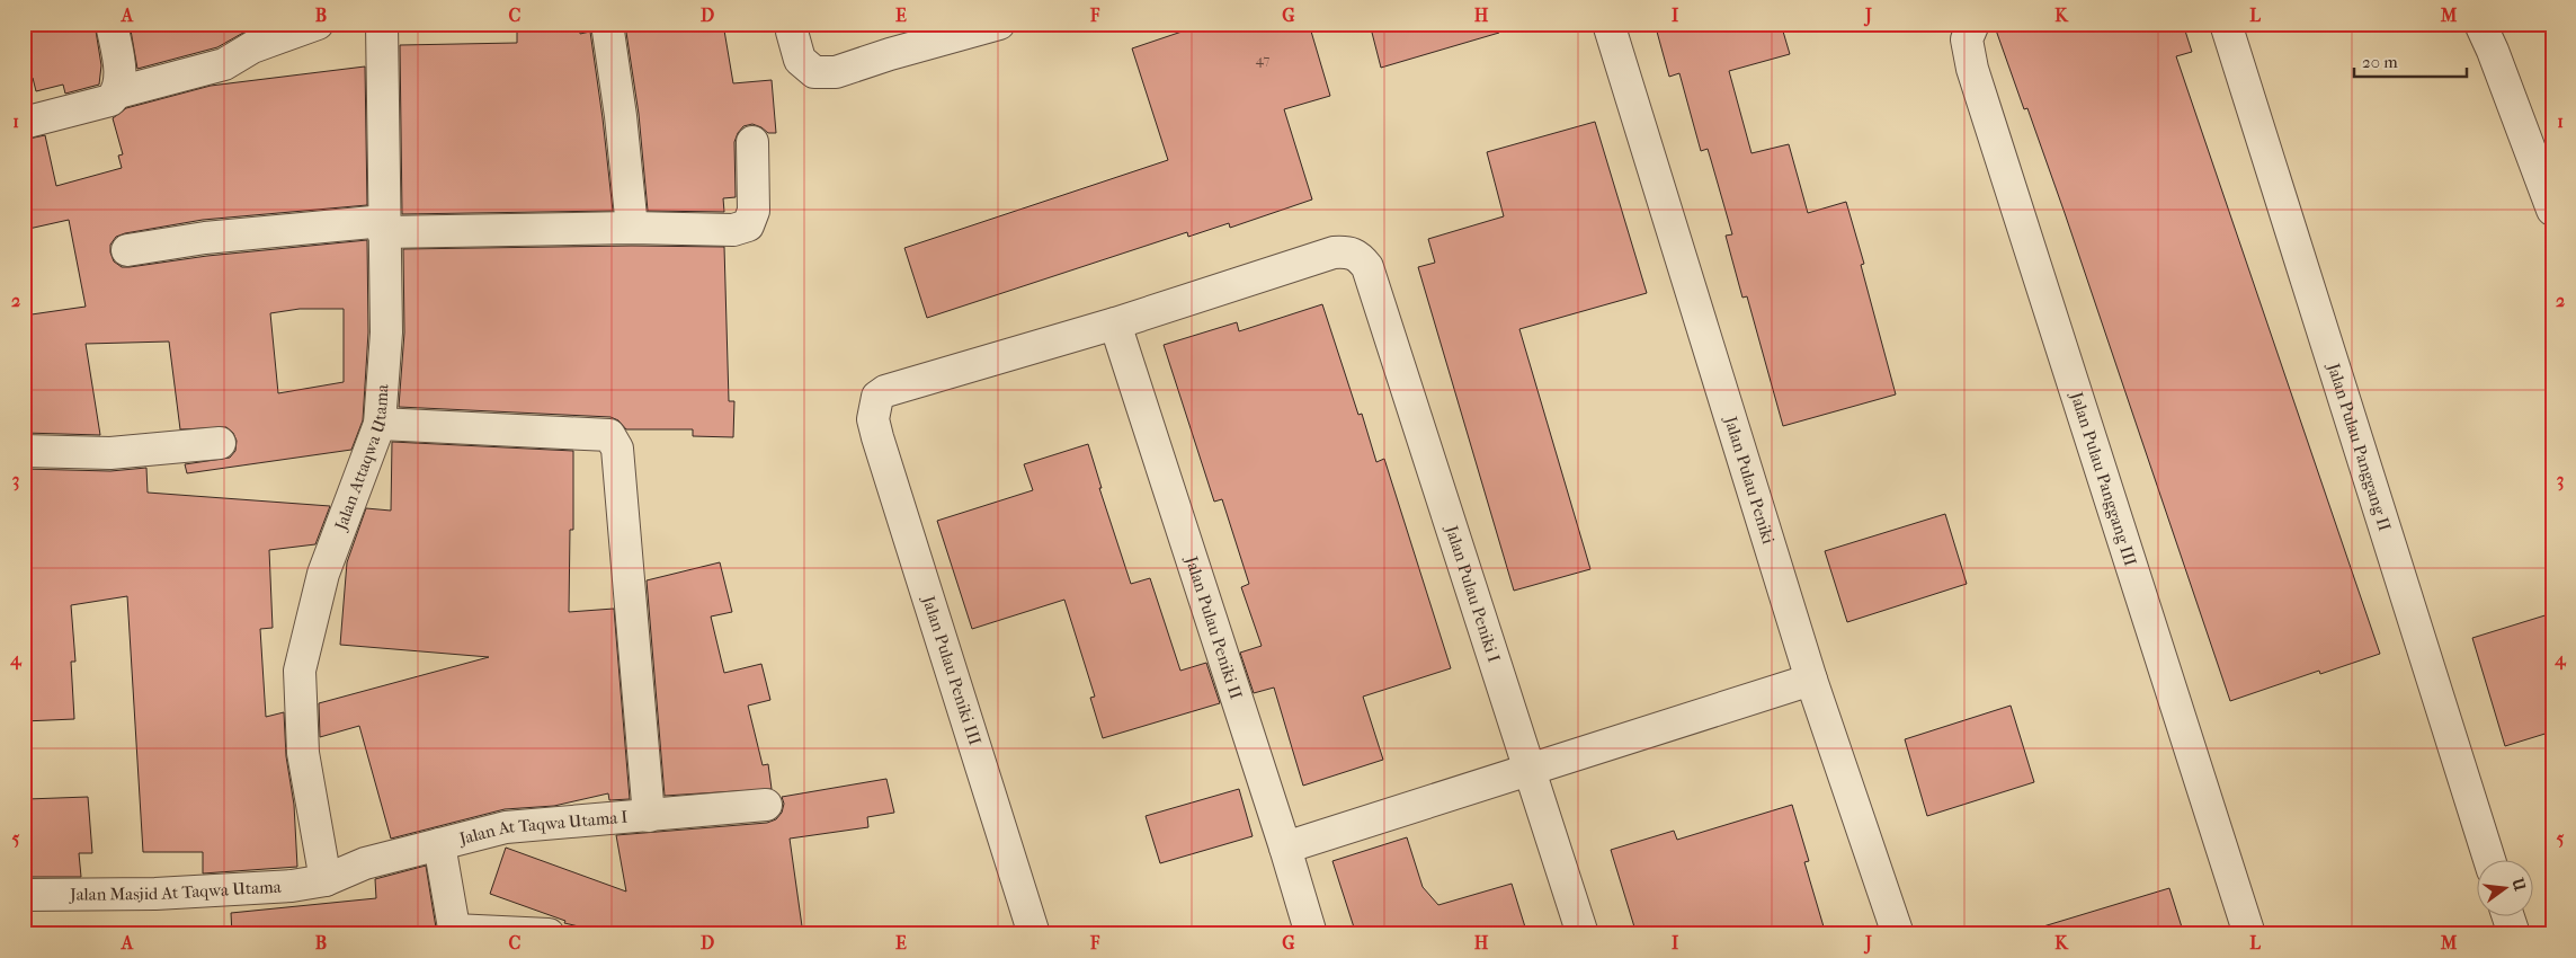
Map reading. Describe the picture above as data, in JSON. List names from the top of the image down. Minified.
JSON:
{"streets":{"street":["Jalan Pulau Panggang II","Jalan Attaqwa Utama","Jalan Pulau Panggang III","Jalan Pulau Peniki","Jalan Pulau Peniki I","Jalan Pulau Peniki II","Jalan Pulau Peniki III","Jalan At Taqwa Utama I","Jalan Masjid At Taqwa Utama"]},"crossings":[["Jalan Attaqwa Utama","Jalan At Taqwa Utama I"],["Jalan Attaqwa Utama","Jalan Masjid At Taqwa Utama"],["Jalan Pulau Peniki I","Jalan Pulau Peniki II"],["Jalan Pulau Peniki I","Jalan Pulau Peniki III"],["Jalan Pulau Peniki II","Jalan Pulau Peniki III"],["Jalan At Taqwa Utama I","Jalan Masjid At Taqwa Utama"]],"house_numbers":["47"],"scale_bar":"20 m","north":"right","grid":{"columns":["A","B","C","D","E","F","G","H","I","J","K","L","M"],"rows":["1","2","3","4","5"]}}
